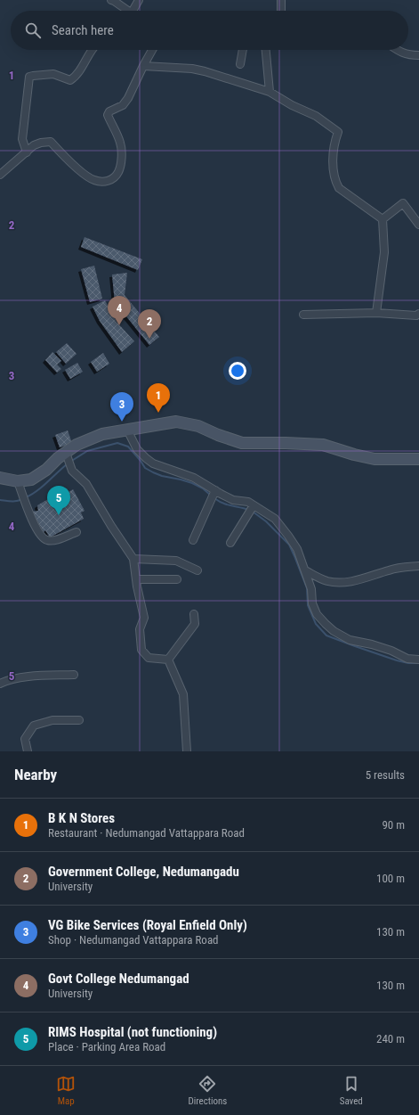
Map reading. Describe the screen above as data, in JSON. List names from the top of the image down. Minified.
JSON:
{"page":{"search":"Search here","pins":["4","2","1","3","5"],"heading":["Nearby","5 results"],"list":[{"mark":"1","name":"B K N Stores","note":"Restaurant · Nedumangad Vattappara Road","value":"90 m"},{"mark":"2","name":"Government College, Nedumangadu","note":"University","value":"100 m"},{"mark":"3","name":"VG Bike Services (Royal Enfield Only)","note":"Shop · Nedumangad Vattappara Road","value":"130 m"},{"mark":"4","name":"Govt College Nedumangad","note":"University","value":"130 m"},{"mark":"5","name":"RIMS Hospital (not functioning)","note":"Place · Parking Area Road","value":"240 m"}],"nav":["Map","Directions","Saved"]},"grid":{"rows":["1","2","3","4","5"]}}
